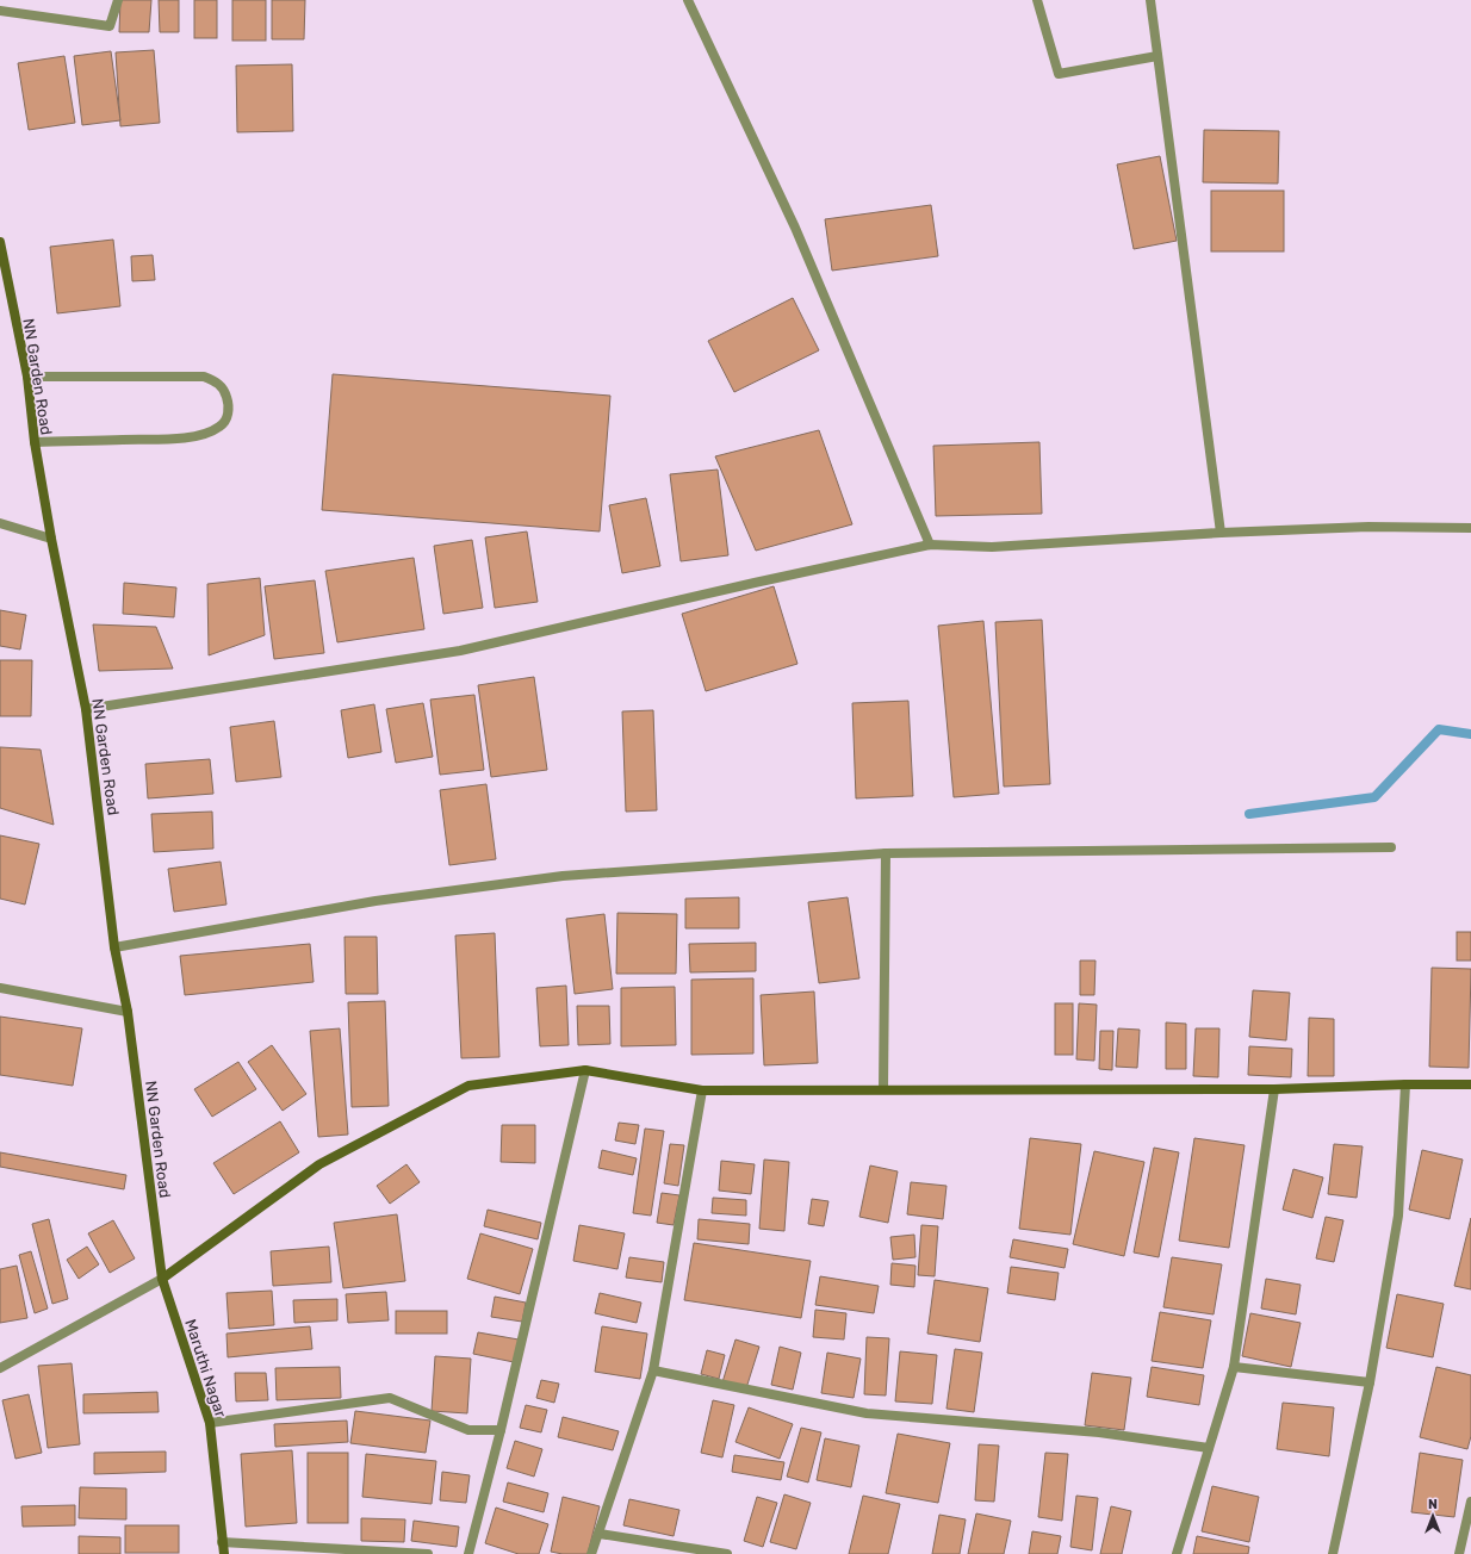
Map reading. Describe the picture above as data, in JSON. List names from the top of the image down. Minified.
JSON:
{"streets":{"street":["NN Garden Road","Maruthi Nagar"]},"crossings":[["NN Garden Road","Maruthi Nagar"]],"north":"top"}
